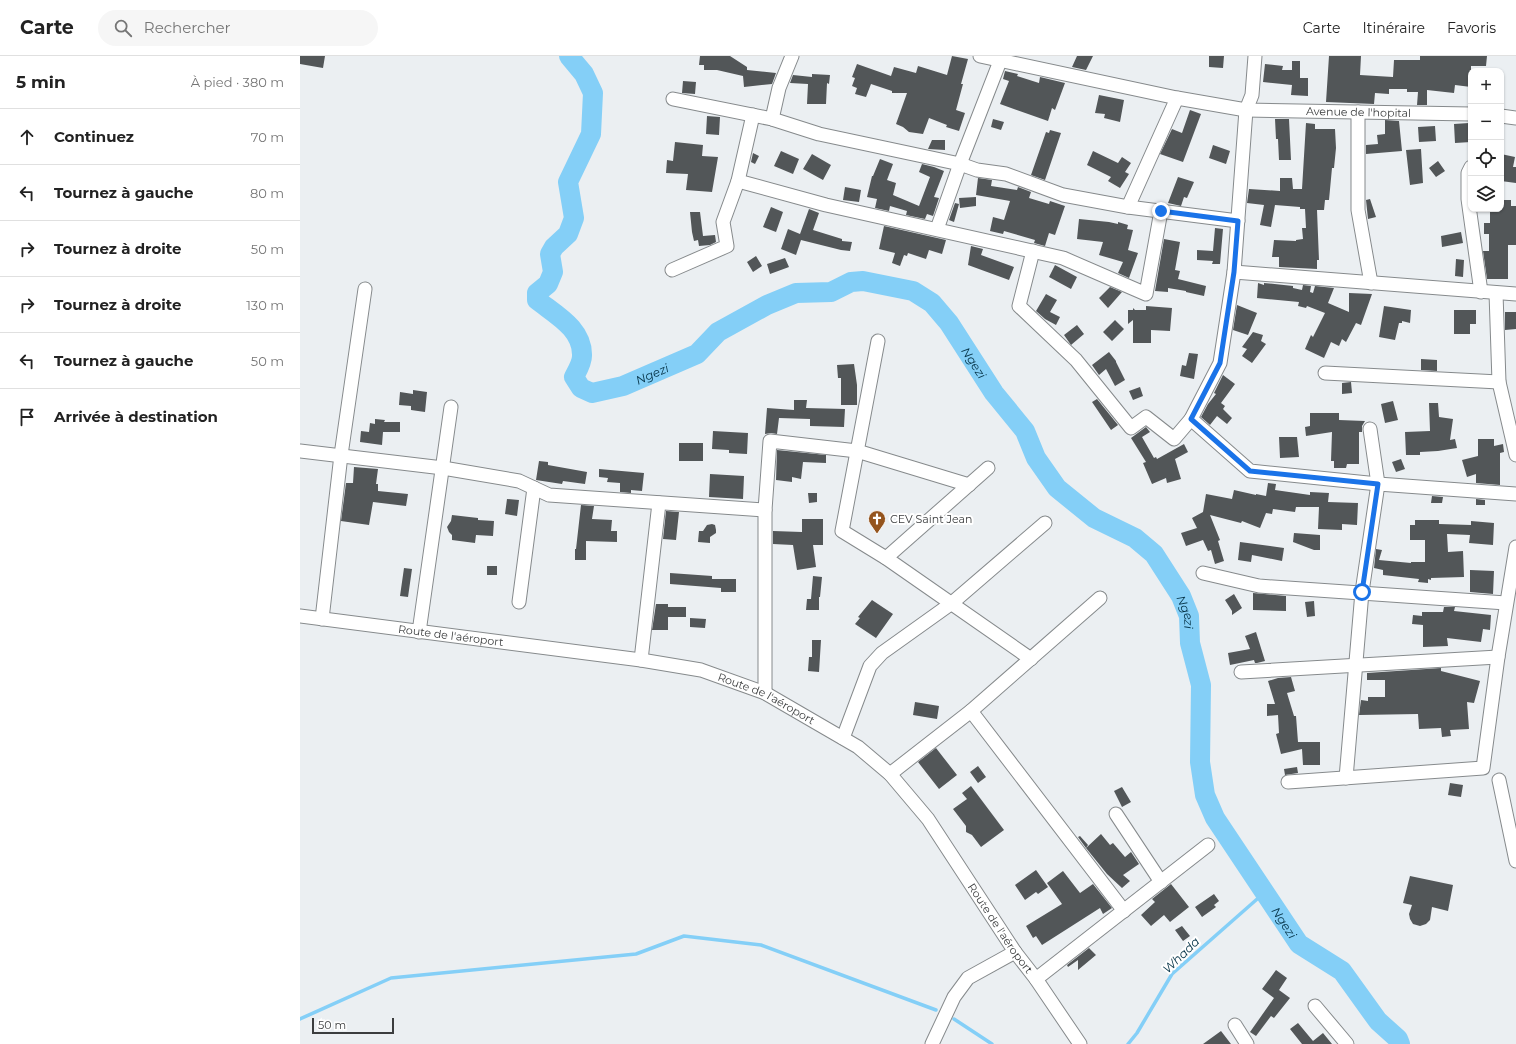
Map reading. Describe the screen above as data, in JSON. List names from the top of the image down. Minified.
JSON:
{"streets":{"street":["Avenue de l'hopital","Route de l'aéroport"]},"water":["Ngezi","Whada"],"places":{"church":["CEV Saint Jean"]},"scale_bar":"50 m","page":{"header":"Carte","search":"Rechercher","nav":["Carte","Itinéraire","Favoris"],"heading":["5 min","À pied · 380 m"],"map_buttons":["+","−"],"list":[["Continuez","70 m"],["Tournez à gauche","80 m"],["Tournez à droite","50 m"],["Tournez à droite","130 m"],["Tournez à gauche","50 m"],"Arrivée à destination"],"scale":"50 m"}}
